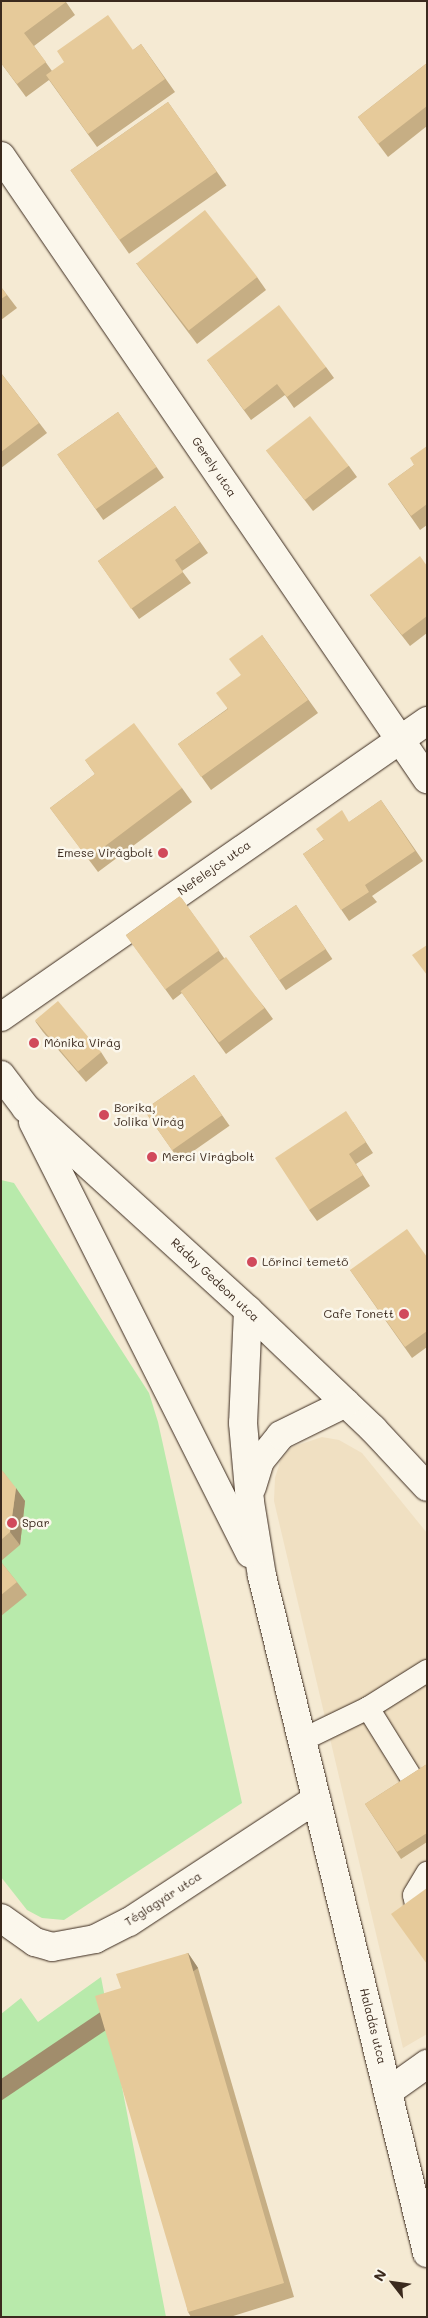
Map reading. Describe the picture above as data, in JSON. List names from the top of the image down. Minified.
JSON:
{"streets":{"main road":["Gerely utca","Nefelejcs utca","Ráday Gedeon utca","Téglagyár utca","Haladás utca"]},"crossings":[["Gerely utca","Nefelejcs utca"],["Téglagyár utca","Haladás utca"]],"places":["Emese Virágbolt","Mónika Virág","Borika, Jolika Virág","Merci Virágbolt","Lőrinci temető","Cafe Tonett","Spar"],"north":"top left"}
